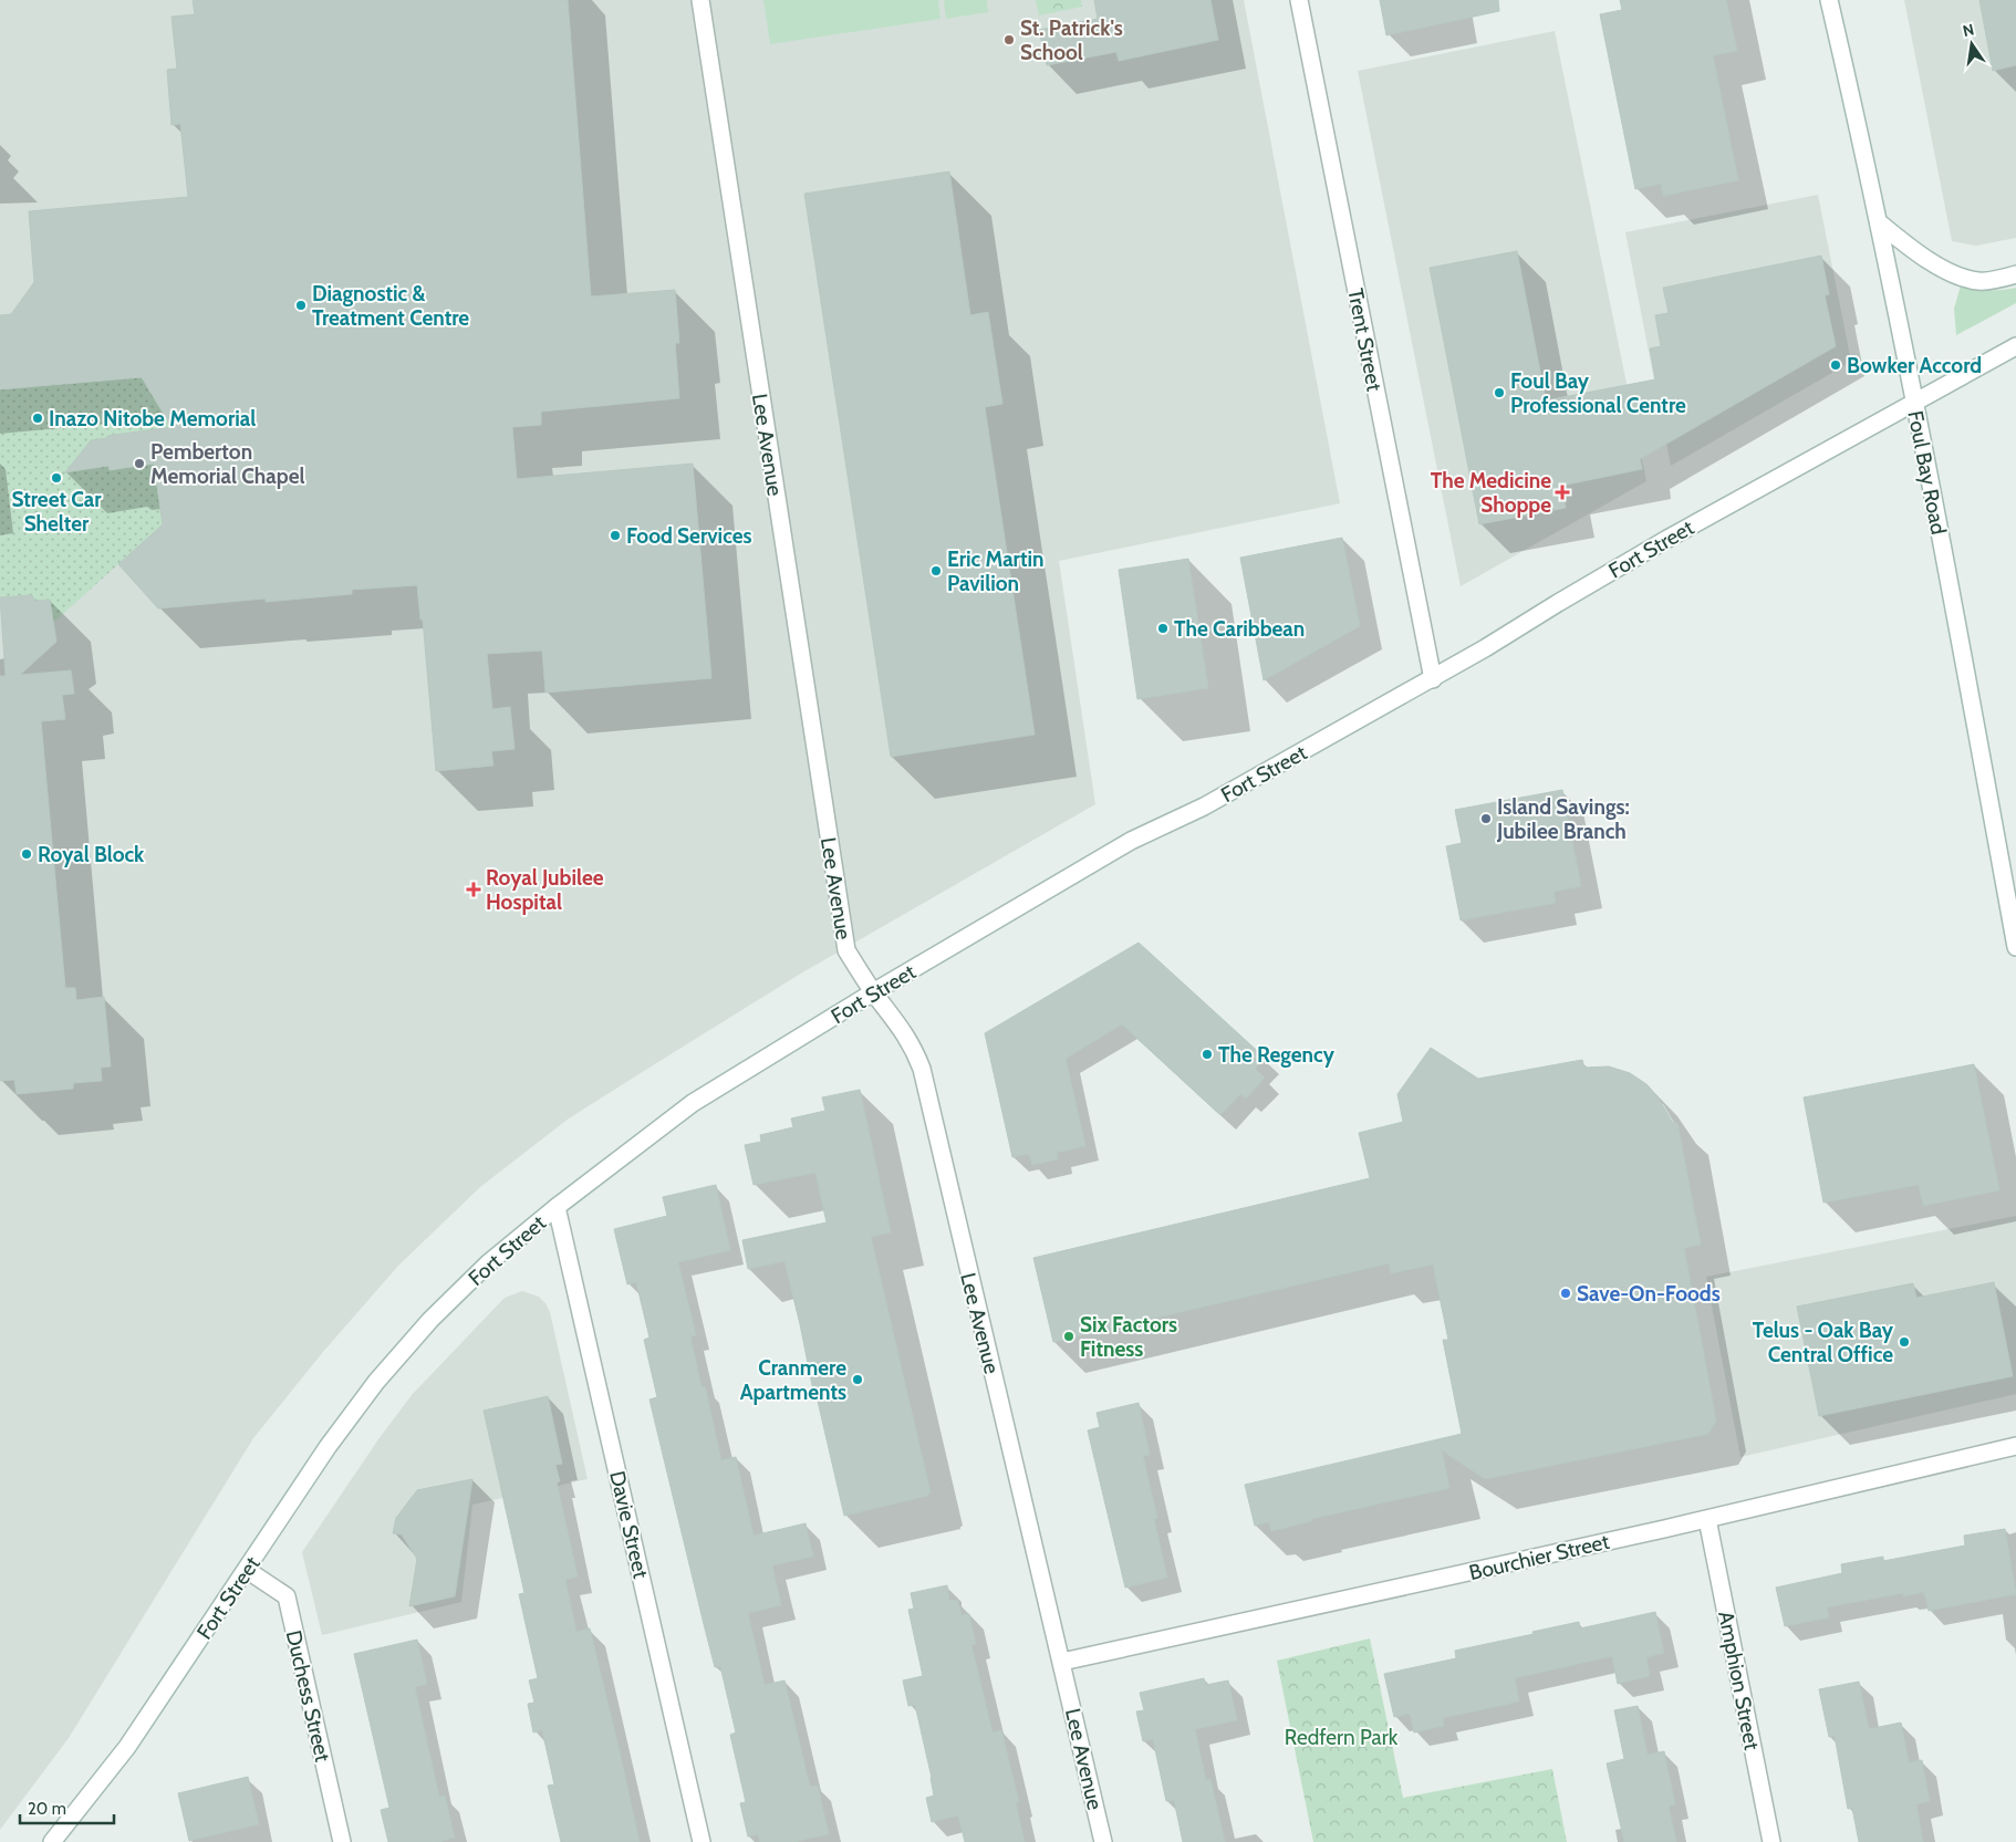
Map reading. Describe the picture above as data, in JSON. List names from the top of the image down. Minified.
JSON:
{"streets":{"street":["Trent Street","Lee Avenue","Foul Bay Road","Fort Street","Davie Street","Bourchier Street","Amphion Street","Duchess Street"]},"crossings":[["Trent Street","Fort Street"],["Lee Avenue","Fort Street"],["Lee Avenue","Bourchier Street"],["Foul Bay Road","Fort Street"],["Fort Street","Davie Street"],["Fort Street","Duchess Street"],["Bourchier Street","Amphion Street"]],"parks":["Redfern Park"],"places":{"other":["St. Patrick's School","Diagnostic & Treatment Centre","Bowker Accord","Foul Bay Professional Centre","Inazo Nitobe Memorial","Pemberton Memorial Chapel","Street Car Shelter","Food Services","Eric Martin Pavilion","The Caribbean","Island Savings: Jubilee Branch","Royal Block","The Regency","Save-On-Foods","Six Factors Fitness","Telus - Oak Bay Central Office","Cranmere Apartments"],"health":["The Medicine Shoppe","Royal Jubilee Hospital"]},"scale_bar":"20 m","north":"top"}
